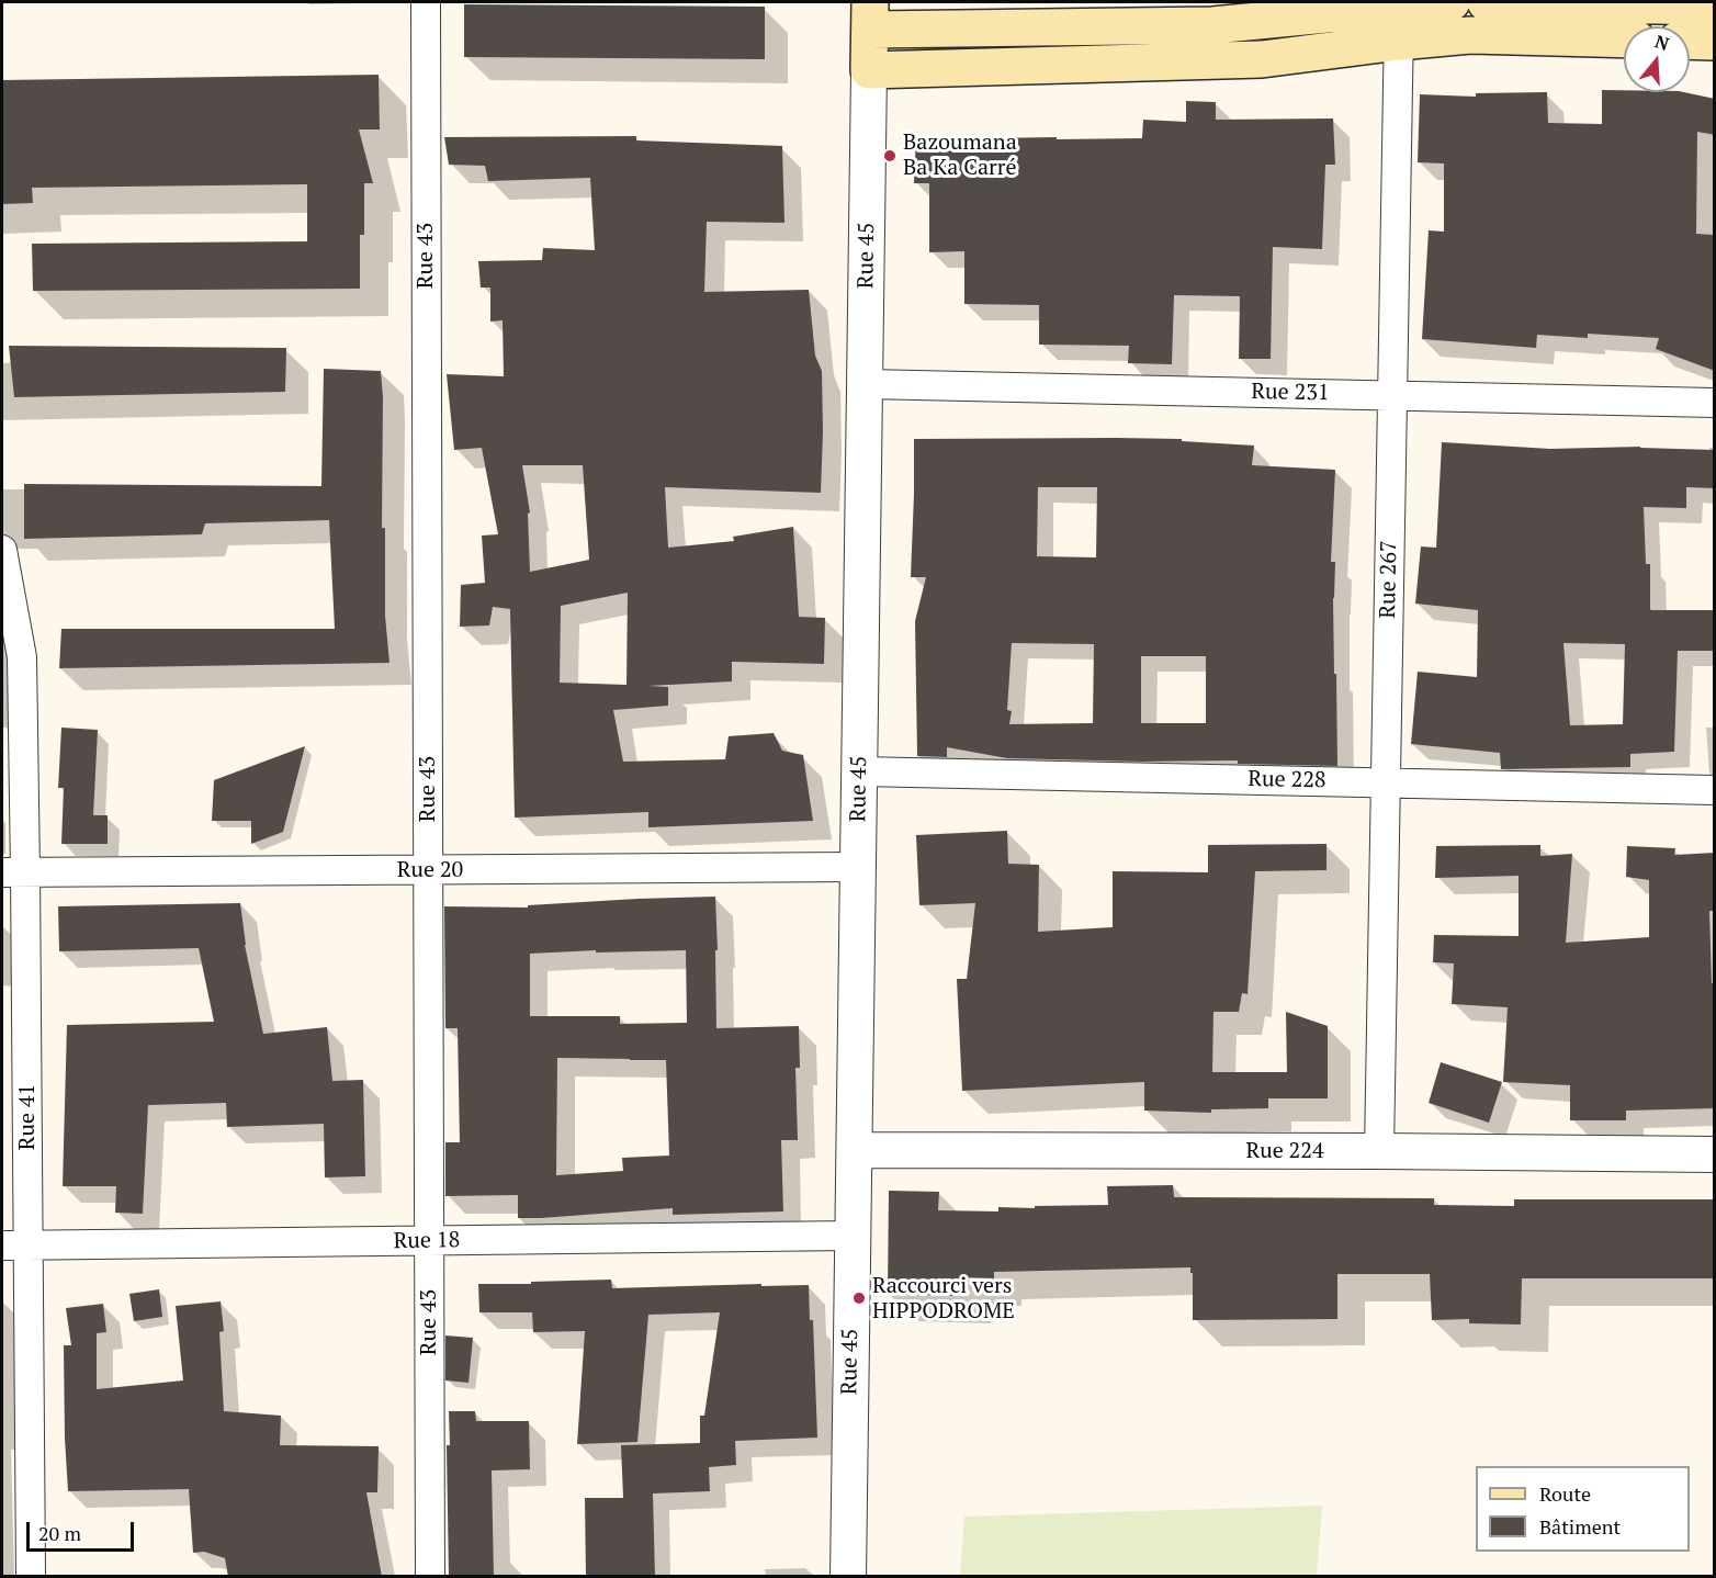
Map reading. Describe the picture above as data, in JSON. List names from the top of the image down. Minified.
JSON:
{"streets":{"main road":["Rue 45"],"street":["Rue 43","Rue 231","Rue 267","Rue 228","Rue 20","Rue 41","Rue 224","Rue 18"]},"crossings":[["Rue 43","Rue 20"],["Rue 43","Rue 18"],["Rue 45","Rue 231"],["Rue 45","Rue 228"],["Rue 45","Rue 20"],["Rue 45","Rue 224"],["Rue 45","Rue 18"],["Rue 231","Rue 267"],["Rue 267","Rue 228"],["Rue 267","Rue 224"],["Rue 20","Rue 41"],["Rue 41","Rue 18"]],"places":["Bazoumana Ba Ka Carré","Raccourci vers HIPPODROME"],"legend":["Route","Bâtiment"],"scale_bar":"20 m","north":"top"}
